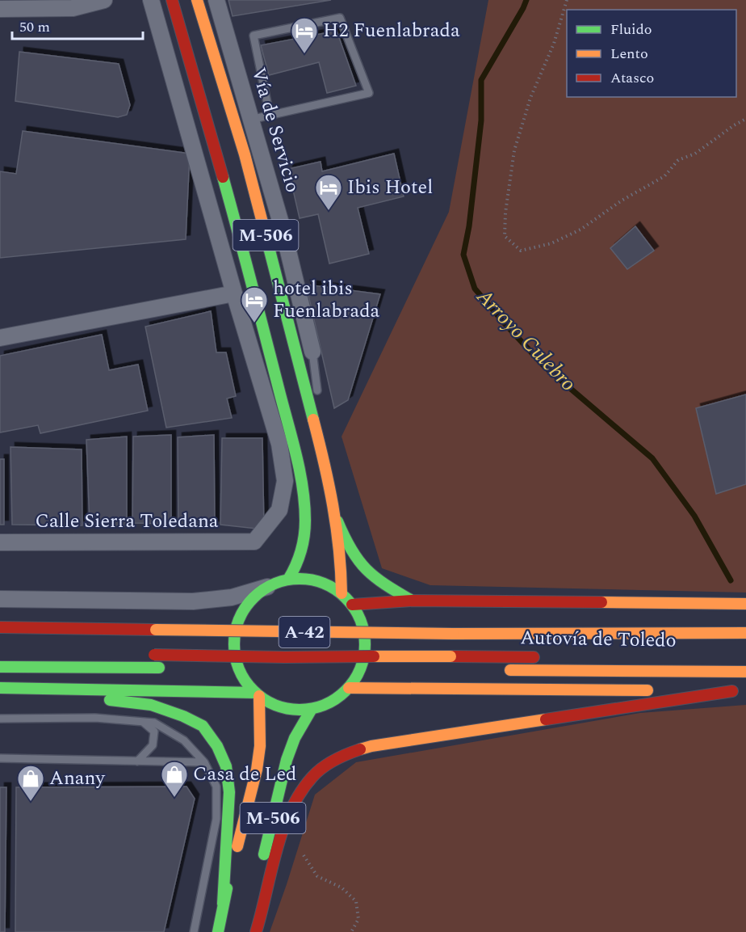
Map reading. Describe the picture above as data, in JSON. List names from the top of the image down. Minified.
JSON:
{"streets":{"main road":["M-506","A-42","Autovía de Toledo"],"street":["Vía de Servicio","Calle Sierra Toledana"]},"crossings":[["M-506","Calle Sierra Toledana"]],"water":["Arroyo Culebro"],"places":{"hotel":["H2 Fuenlabrada","Ibis Hotel","hotel ibis Fuenlabrada"],"shop":["Casa de Led","Anany"]},"legend":["Fluido","Lento","Atasco"],"scale_bar":"50 m"}
